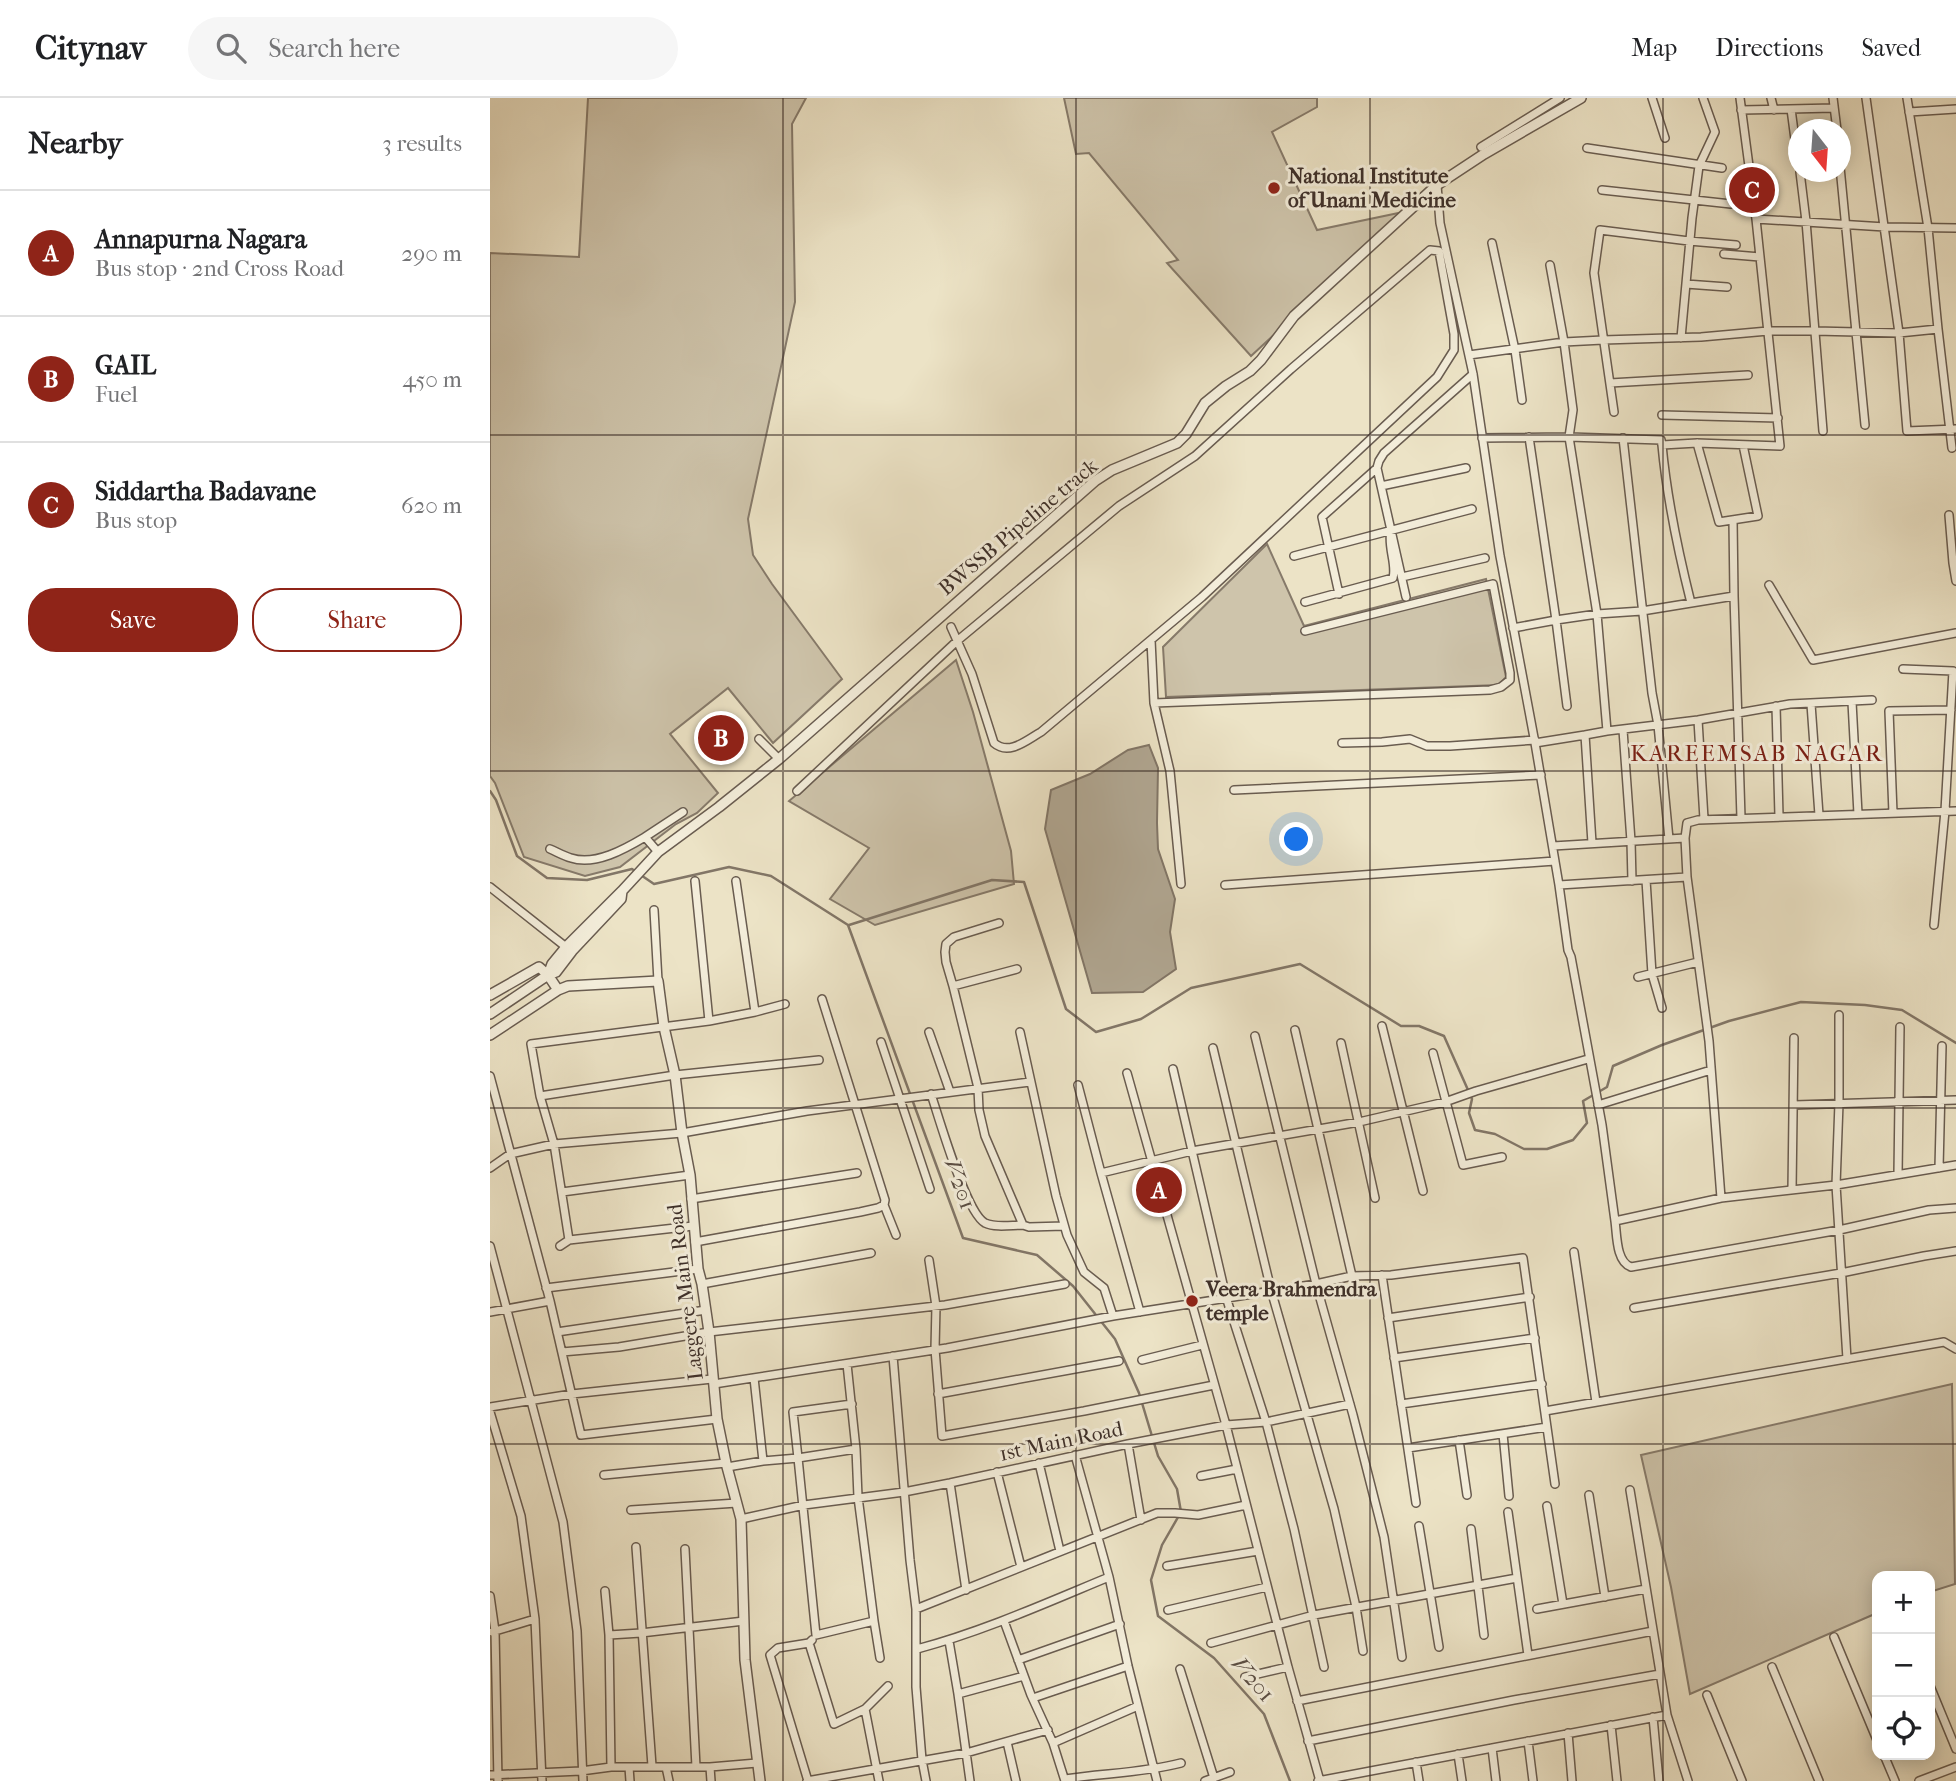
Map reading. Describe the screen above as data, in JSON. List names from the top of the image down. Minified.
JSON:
{"streets":{"street":["BWSSB Pipeline track","Laggere Main Road","1st Main Road"]},"crossings":[["Laggere Main Road","1st Main Road"]],"districts":["KAREEMSAB NAGAR"],"water":["V201"],"places":["National Institute of Unani Medicine","Veera Brahmendra temple"],"north":"bottom","page":{"header":"Citynav","search":"Search here","nav":["Map","Directions","Saved"],"heading":["Nearby","3 results"],"pins":["C","B","A"],"list":[{"mark":"A","name":"Annapurna Nagara","note":"Bus stop · 2nd Cross Road","value":"290 m"},{"mark":"B","name":"GAIL","note":"Fuel","value":"450 m"},{"mark":"C","name":"Siddartha Badavane","note":"Bus stop","value":"620 m"}],"buttons":["Save","Share"],"map_buttons":["+","−"]}}
